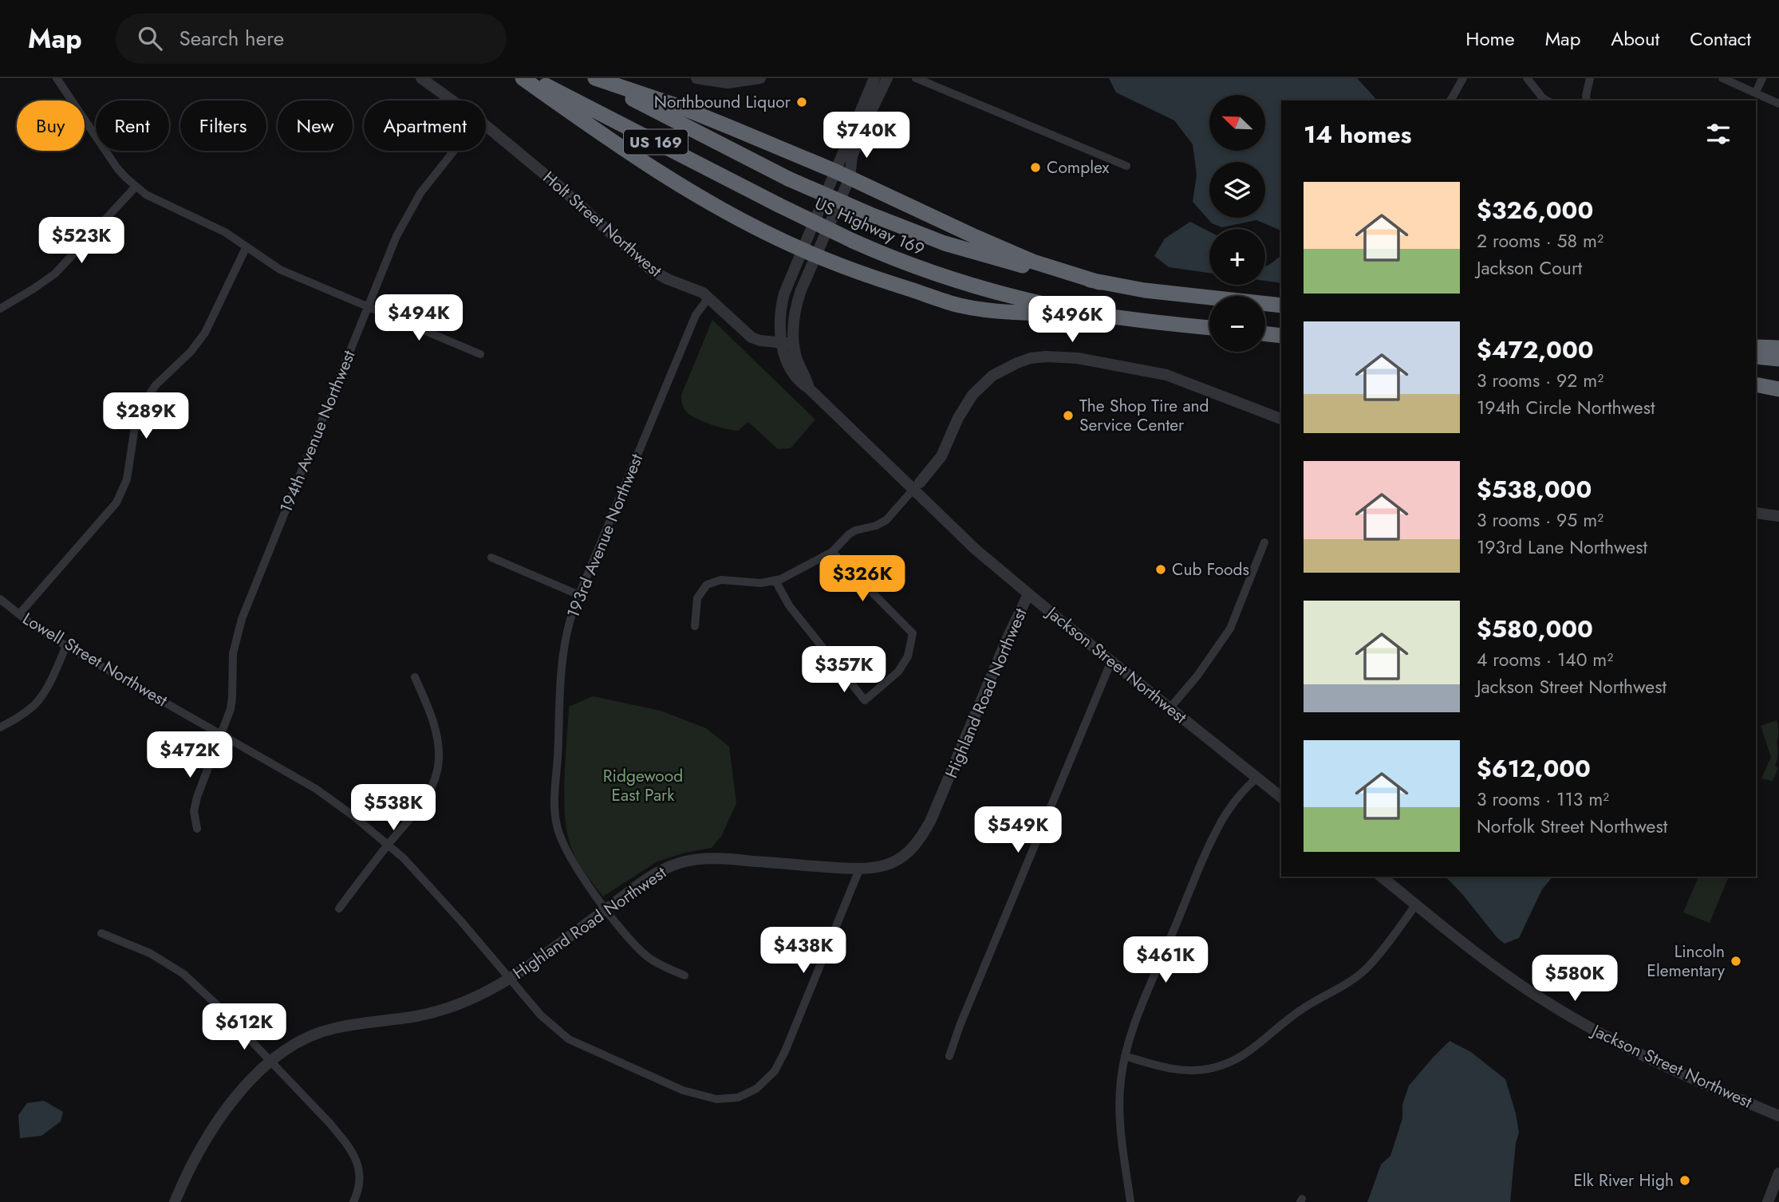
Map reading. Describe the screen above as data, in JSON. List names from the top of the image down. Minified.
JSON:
{"streets":{"highway":["US 169","US Highway 169"],"street":["Holt Street Northwest","194th Avenue Northwest","193rd Avenue Northwest","Lowell Street Northwest","Jackson Street Northwest","Highland Road Northwest"]},"crossings":[["Holt Street Northwest","193rd Avenue Northwest"],["Holt Street Northwest","Jackson Street Northwest"],["194th Avenue Northwest","Lowell Street Northwest"],["193rd Avenue Northwest","Highland Road Northwest"],["Lowell Street Northwest","Highland Road Northwest"],["Jackson Street Northwest","Highland Road Northwest"]],"parks":["Ridgewood East Park"],"places":["Northbound Liquor","Complex","The Shop Tire and Service Center","Cub Foods","Lincoln Elementary","Elk River High"],"north":"top left","page":{"header":"Map","search":"Search here","nav":["Home","Map","About","Contact"],"map_buttons":["+","−"],"chip":["Buy","Rent","Filters","New","Apartment"],"heading":"14 homes","price":["$740K","$523K","$494K","$496K","$289K","$326K","$357K","$472K","$538K","$549K","$438K","$461K","$580K","$612K"],"list":[{"name":"$326,000","note":"2 rooms · 58 m² · Jackson Court"},{"name":"$472,000","note":"3 rooms · 92 m² · 194th Circle Northwest"},{"name":"$538,000","note":"3 rooms · 95 m² · 193rd Lane Northwest"},{"name":"$580,000","note":"4 rooms · 140 m² · Jackson Street Northwest"},{"name":"$612,000","note":"3 rooms · 113 m² · Norfolk Street Northwest"}]}}
